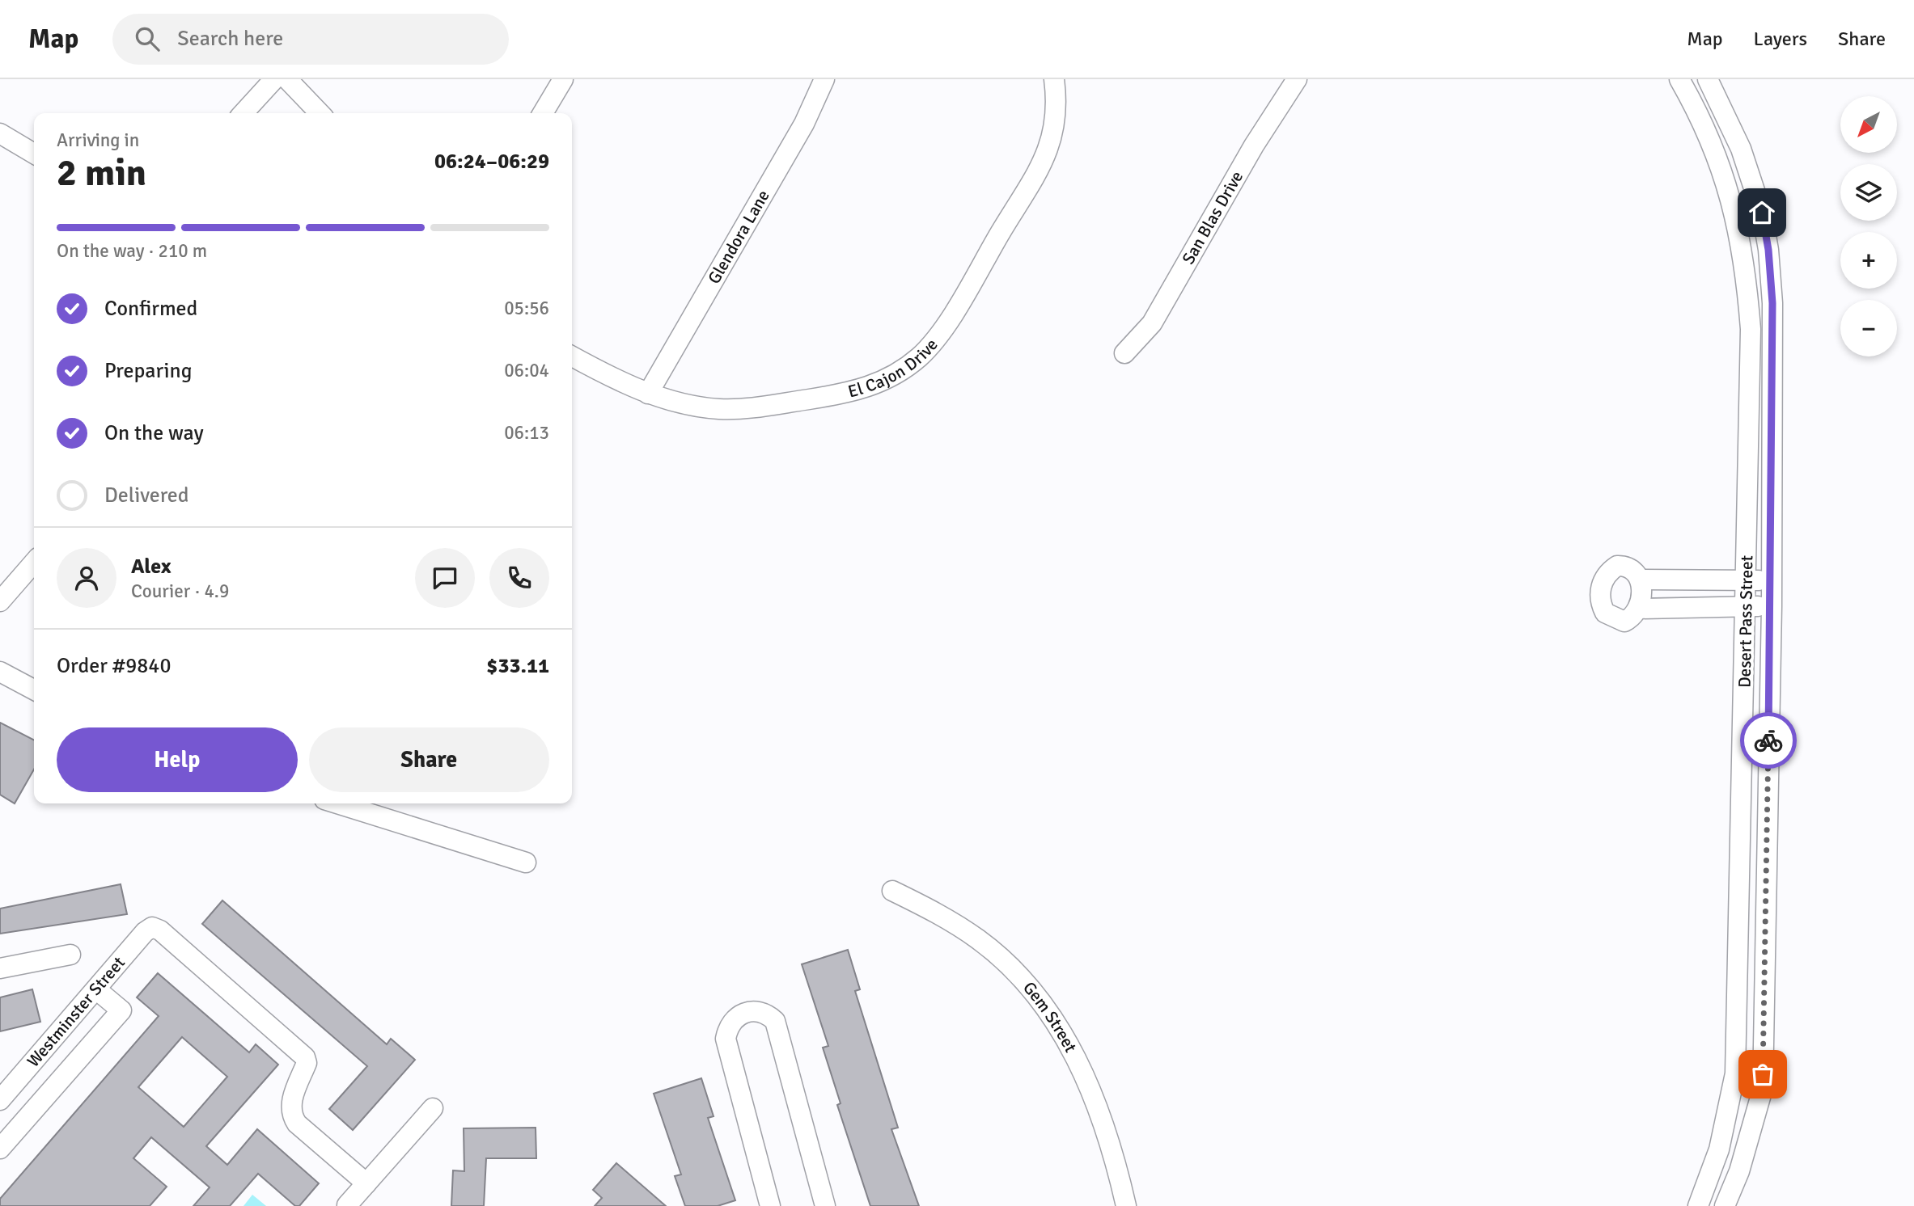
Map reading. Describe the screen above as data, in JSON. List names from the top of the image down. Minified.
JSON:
{"streets":{"street":["San Blas Drive","Glendora Lane","El Cajon Drive","Desert Pass Street","Westminster Street","Gem Street"]},"crossings":[["Glendora Lane","El Cajon Drive"]],"north":"bottom left","page":{"header":"Map","search":"Search here","nav":["Map","Layers","Share"],"map_buttons":["+","−"],"heading":["2 min","Arriving in","06:24–06:29"],"panel":["Alex","Courier · 4.9","Order #9840","$33.11"],"bar":"On the way · 210 m","list":[["Confirmed","05:56"],["Preparing","06:04"],["On the way","06:13"],"Delivered"],"buttons":["Help","Share"]}}
